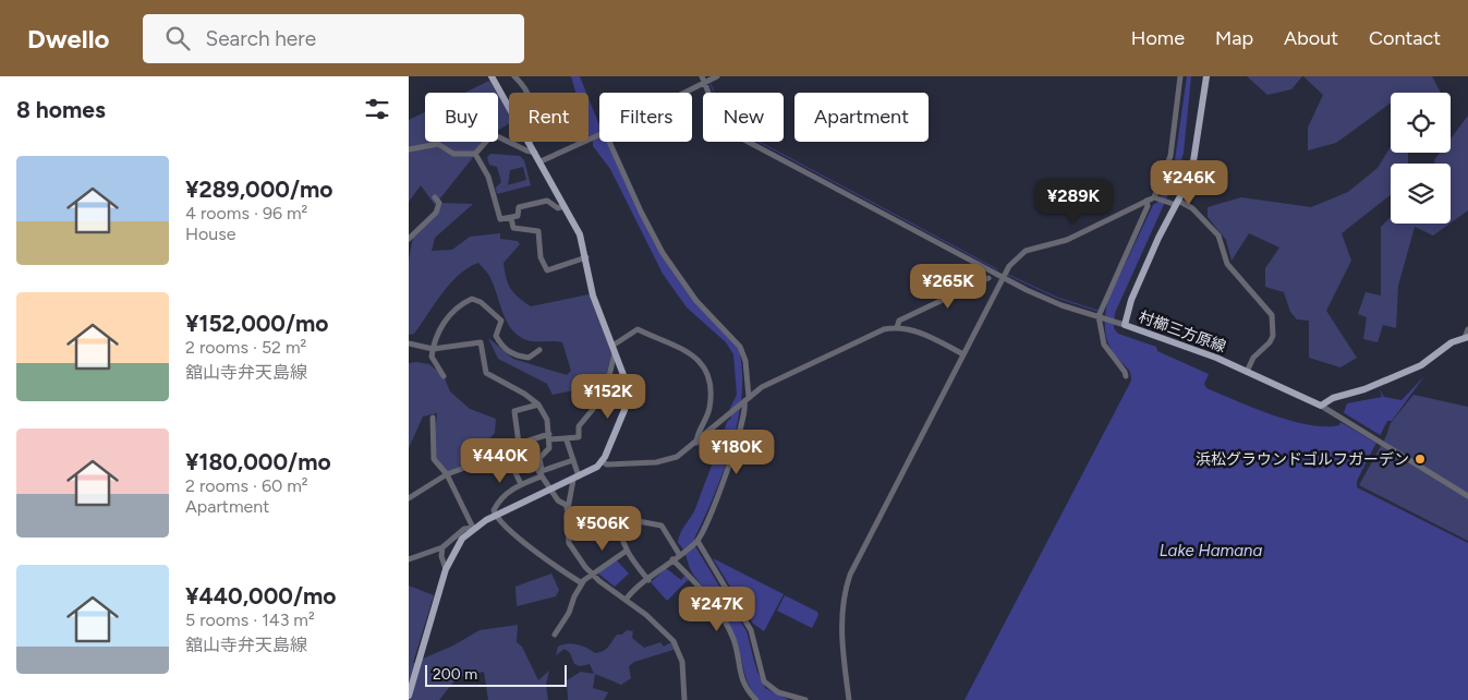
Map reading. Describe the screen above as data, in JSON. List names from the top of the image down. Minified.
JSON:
{"streets":{"main road":["村櫛三方原線"]},"water":["Lake Hamana"],"places":["浜松グラウンドゴルフガーデン"],"scale_bar":"200 m","page":{"header":"Dwello","search":"Search here","nav":["Home","Map","About","Contact"],"heading":"8 homes","chip":["Buy","Rent","Filters","New","Apartment"],"list":[{"name":"¥289,000/mo","note":"4 rooms · 96 m² · House"},{"name":"¥152,000/mo","note":"2 rooms · 52 m² · 舘山寺弁天島線"},{"name":"¥180,000/mo","note":"2 rooms · 60 m² · Apartment"},{"name":"¥440,000/mo","note":"5 rooms · 143 m² · 舘山寺弁天島線"}],"price":["¥246K","¥289K","¥265K","¥152K","¥180K","¥440K","¥506K","¥247K"],"scale":"200 m"}}
